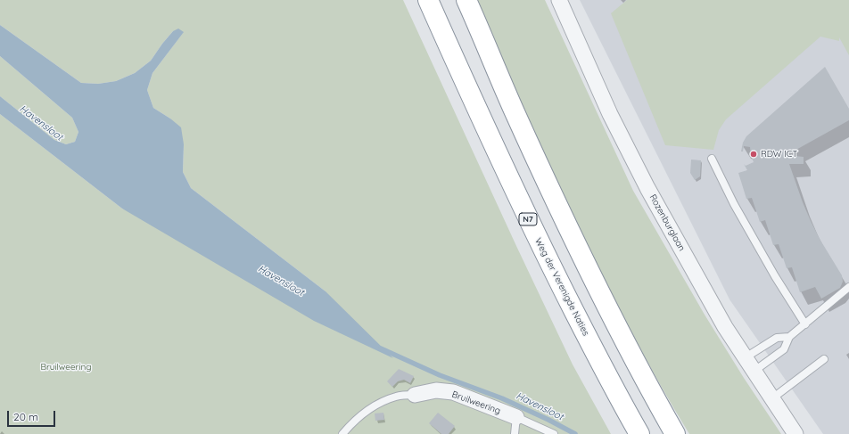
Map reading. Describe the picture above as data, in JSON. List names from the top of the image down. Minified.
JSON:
{"streets":{"highway":["N7","Weg der Verenigde Naties"],"street":["Rozenburglaan","Bruilweering"]},"water":["Havensloot"],"parks":["Bruilweering"],"places":["RDW ICT"],"scale_bar":"20 m"}
